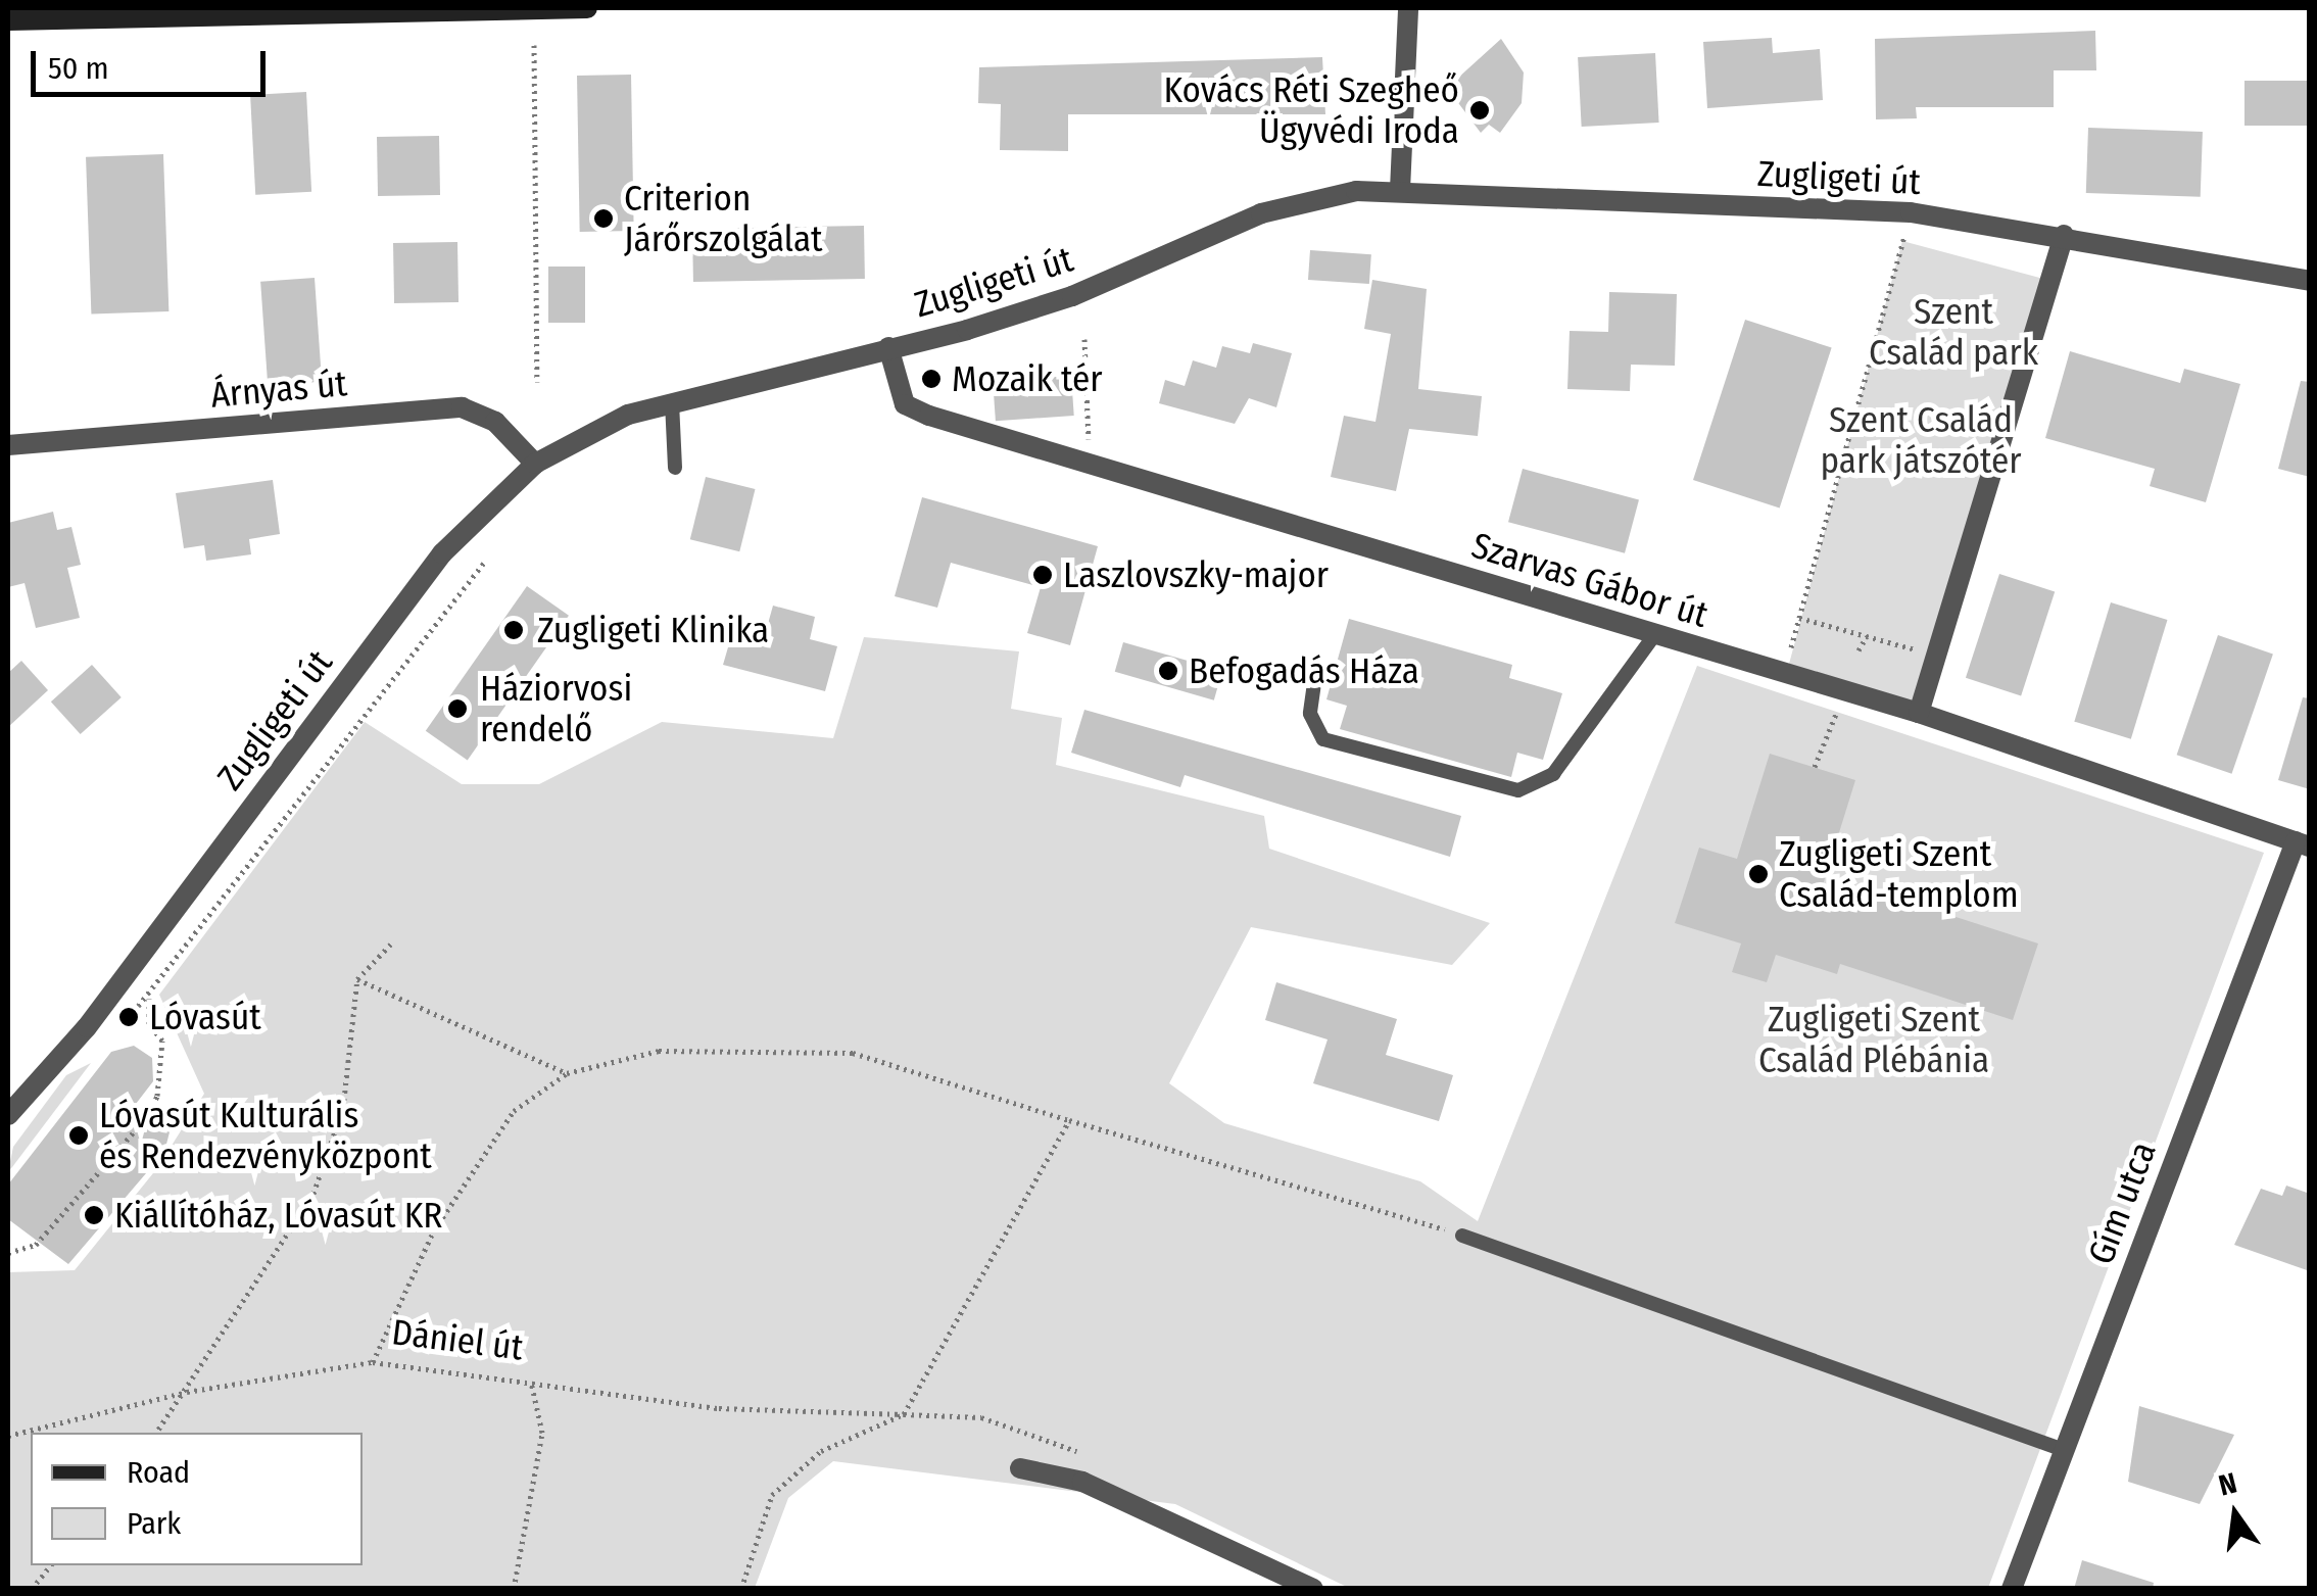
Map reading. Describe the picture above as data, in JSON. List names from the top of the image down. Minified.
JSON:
{"streets":{"street":["Zugligeti út","Árnyas út","Szarvas Gábor út","Gím utca"],"path":["Dániel út"]},"crossings":[["Zugligeti út","Árnyas út"],["Zugligeti út","Szarvas Gábor út"],["Szarvas Gábor út","Gím utca"]],"parks":["Szent Család park","Szent Család park játszótér","Zugligeti Szent Család Plébánia"],"places":["Kovács Réti Szegheő Ügyvédi Iroda","Criterion Járőrszolgálat","Mozaik tér","Laszlovszky-major","Zugligeti Klinika","Befogadás Háza","Háziorvosi rendelő","Zugligeti Szent Család-templom","Lóvasút","Lóvasút Kulturális és Rendezvényközpont","Kiállítóház, Lóvasút KR"],"legend":["Road","Park"],"scale_bar":"50 m","north":"top"}
